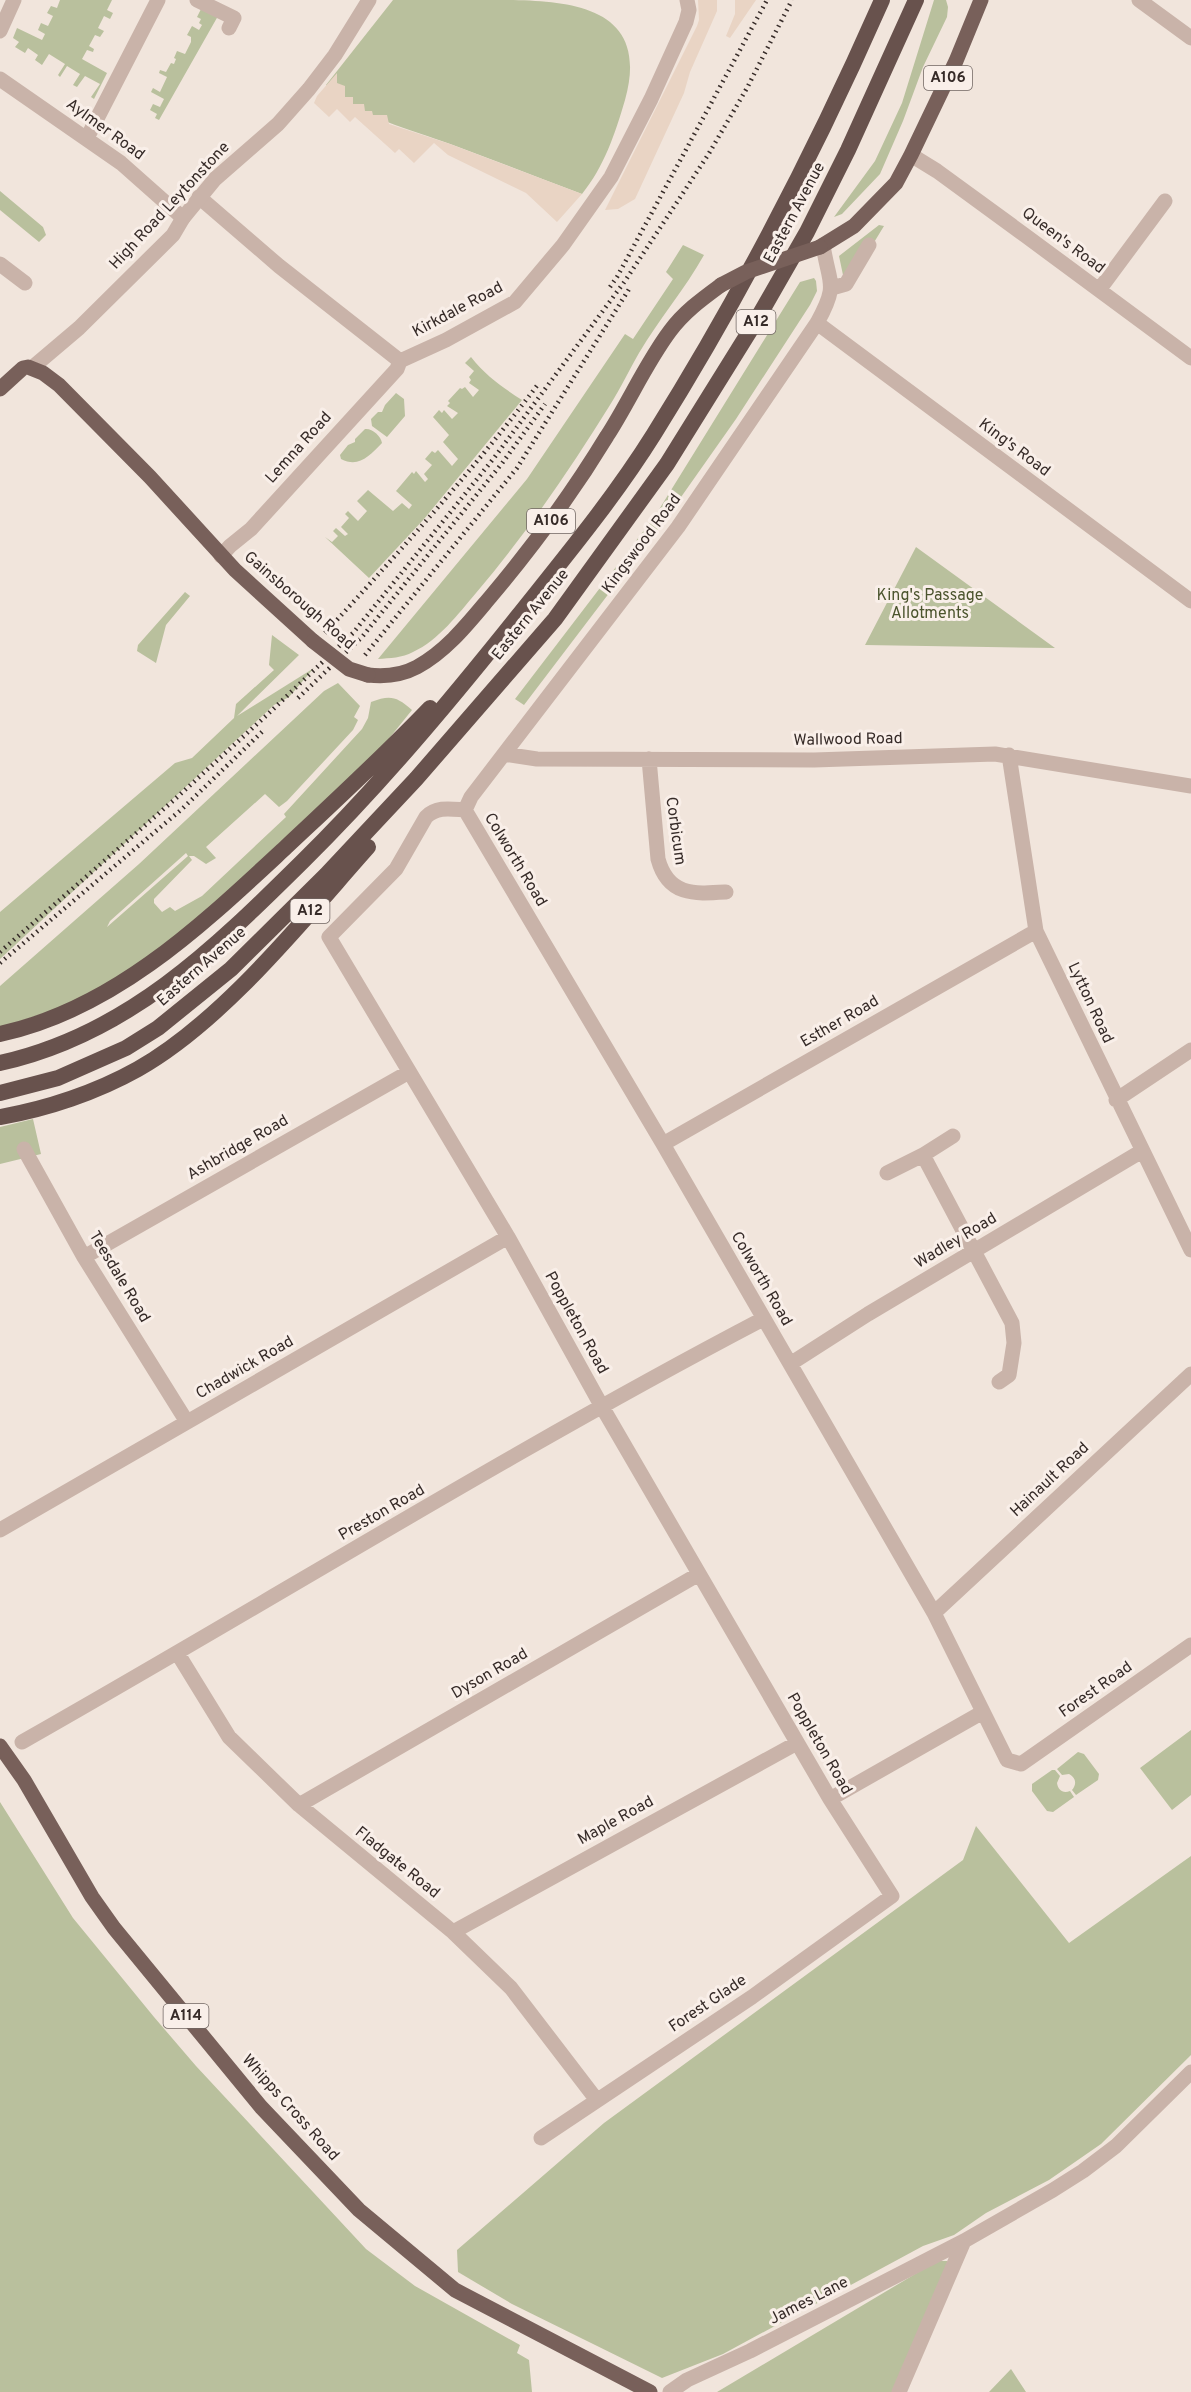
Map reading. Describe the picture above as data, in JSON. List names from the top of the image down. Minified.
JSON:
{"streets":{"highway":["Eastern Avenue","A12"],"main road":["A106","High Road Leytonstone","Gainsborough Road","A114","Whipps Cross Road"],"street":["Aylmer Road","Queen's Road","Kirkdale Road","Lemna Road","King's Road","Kingswood Road","Wallwood Road","Corbicum","Colworth Road","Lytton Road","Esther Road","Ashbridge Road","Wadley Road","Teesdale Road","Poppleton Road","Chadwick Road","Hainault Road","Preston Road","Dyson Road","Forest Road","Maple Road","Fladgate Road","Forest Glade","James Lane"]},"crossings":[["A106","Queen's Road"],["A106","Gainsborough Road"],["Aylmer Road","High Road Leytonstone"],["High Road Leytonstone","Gainsborough Road"],["Eastern Avenue","A12"],["Kirkdale Road","Lemna Road"],["Lemna Road","Gainsborough Road"],["King's Road","Kingswood Road"],["Kingswood Road","Wallwood Road"],["Kingswood Road","Colworth Road"],["Kingswood Road","Poppleton Road"],["Wallwood Road","Corbicum"],["Wallwood Road","Lytton Road"],["Colworth Road","Esther Road"],["Colworth Road","Wadley Road"],["Colworth Road","Poppleton Road"],["Colworth Road","Hainault Road"],["Colworth Road","Preston Road"],["Colworth Road","Forest Road"],["Lytton Road","Esther Road"],["Lytton Road","Wadley Road"],["Ashbridge Road","Teesdale Road"],["Ashbridge Road","Poppleton Road"],["Teesdale Road","Chadwick Road"],["Poppleton Road","Chadwick Road"],["Poppleton Road","Preston Road"],["Poppleton Road","Dyson Road"],["Poppleton Road","Maple Road"],["Poppleton Road","Forest Glade"],["Preston Road","Fladgate Road"],["Dyson Road","Fladgate Road"],["Maple Road","Fladgate Road"],["Fladgate Road","Forest Glade"]],"parks":["King's Passage Allotments"]}
